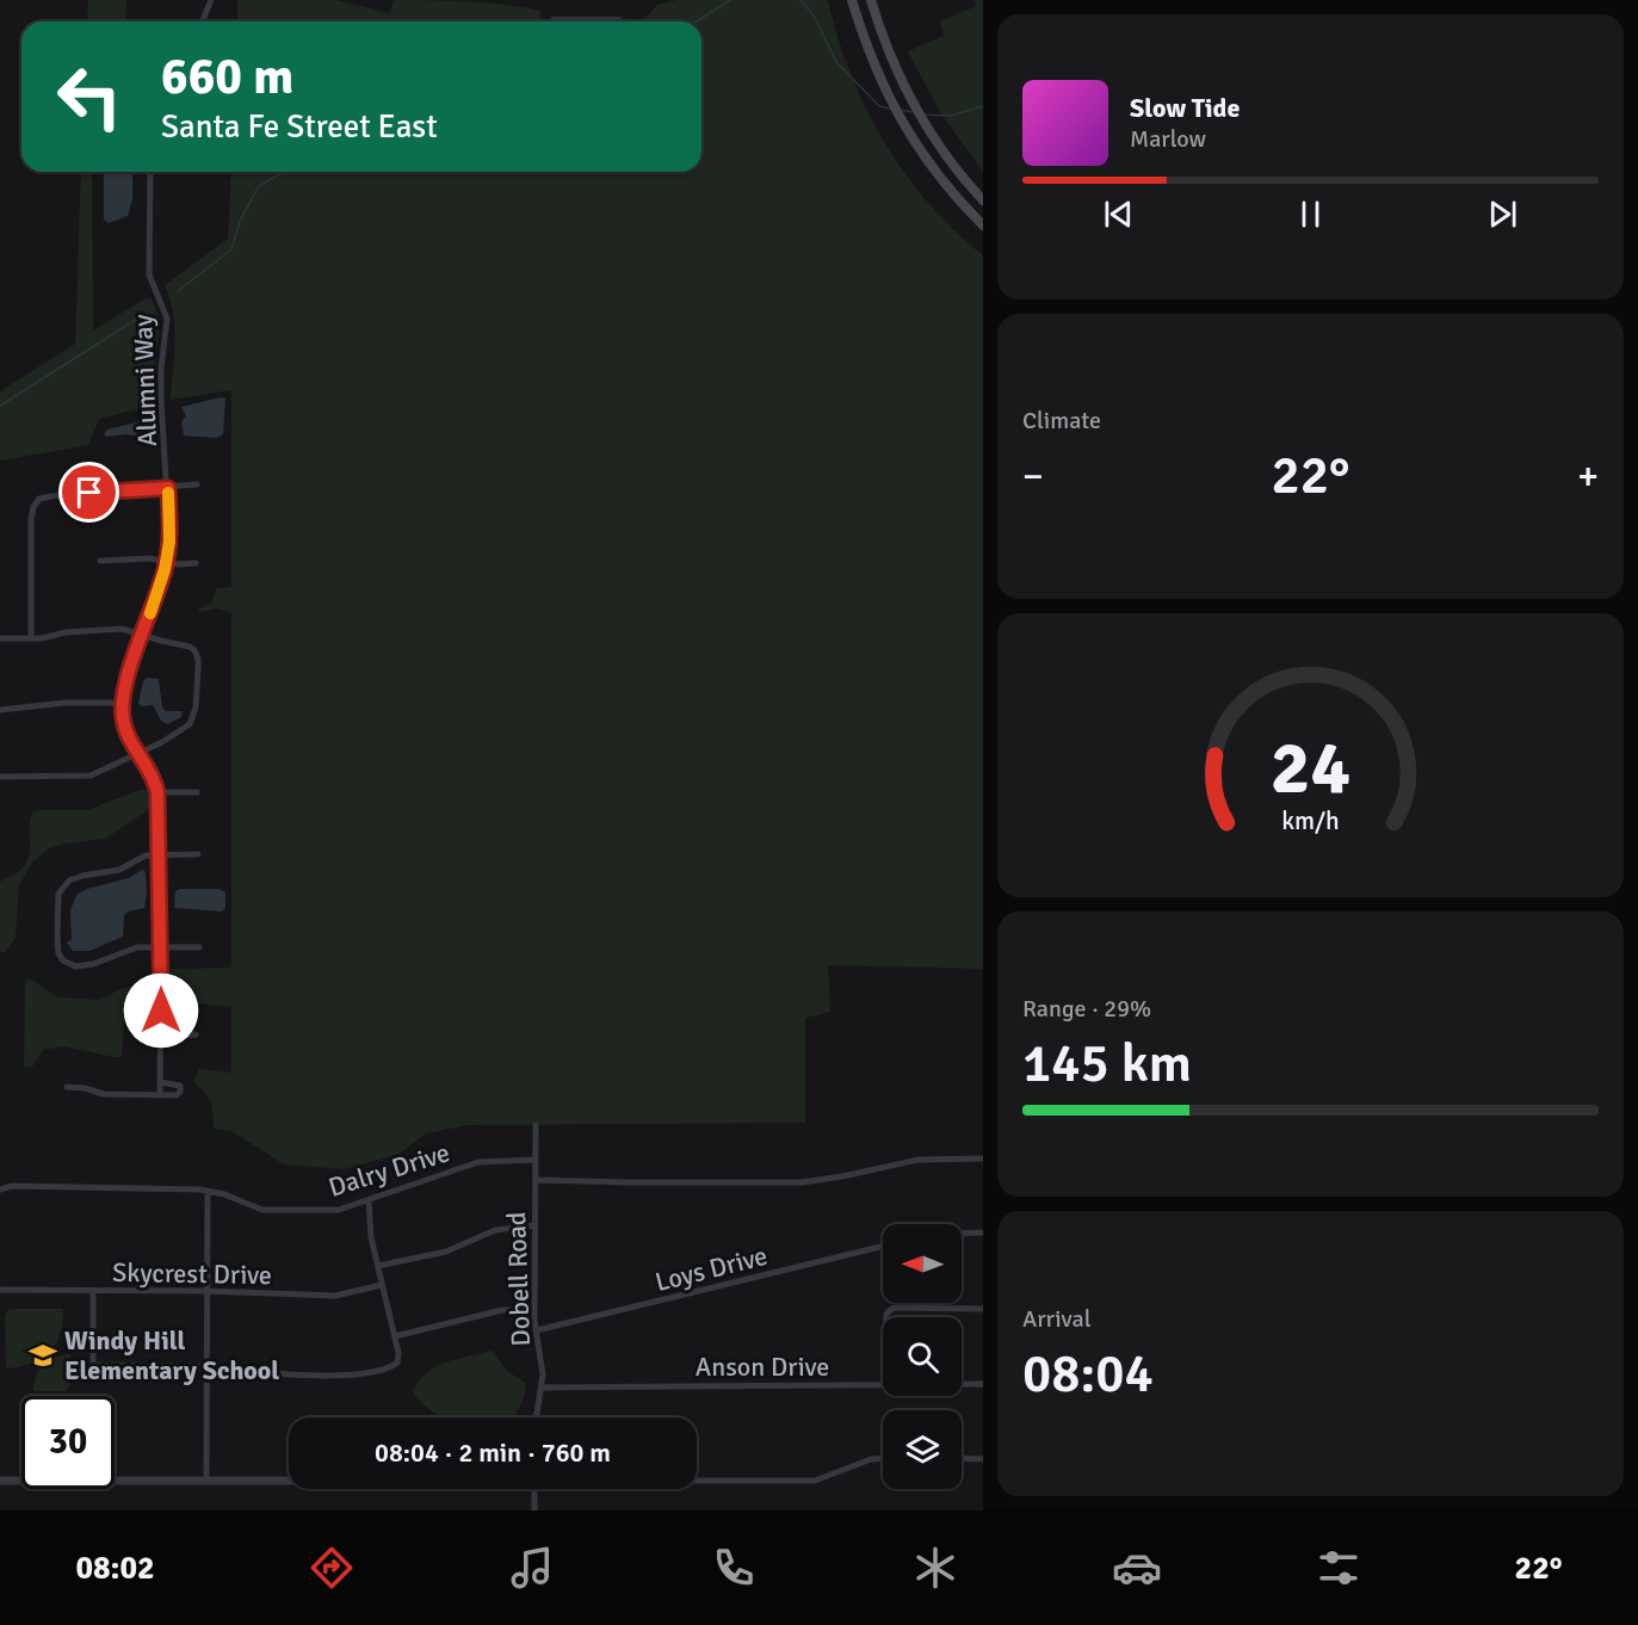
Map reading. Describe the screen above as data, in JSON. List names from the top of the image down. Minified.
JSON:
{"streets":{"street":["Alumni Way","Dalry Drive","Loys Drive","Skycrest Drive","Dobell Road","Anson Drive"]},"crossings":[["Dalry Drive","Dobell Road"],["Loys Drive","Dobell Road"],["Dobell Road","Anson Drive"]],"places":{"school or university":["Windy Hill Elementary School"]},"north":"left","page":{"turn":["660 m","Santa Fe Street East"],"song":["Slow Tide","Marlow"],"tile":["Climate",["Range · 29%","145 km"],["Arrival","08:04"]],"heat":["−","22°","+"],"limit":"30","trip":"08:04 · 2 min · 760 m","tabs":["08:02","22°"],"gauge":["24","km/h"]}}
